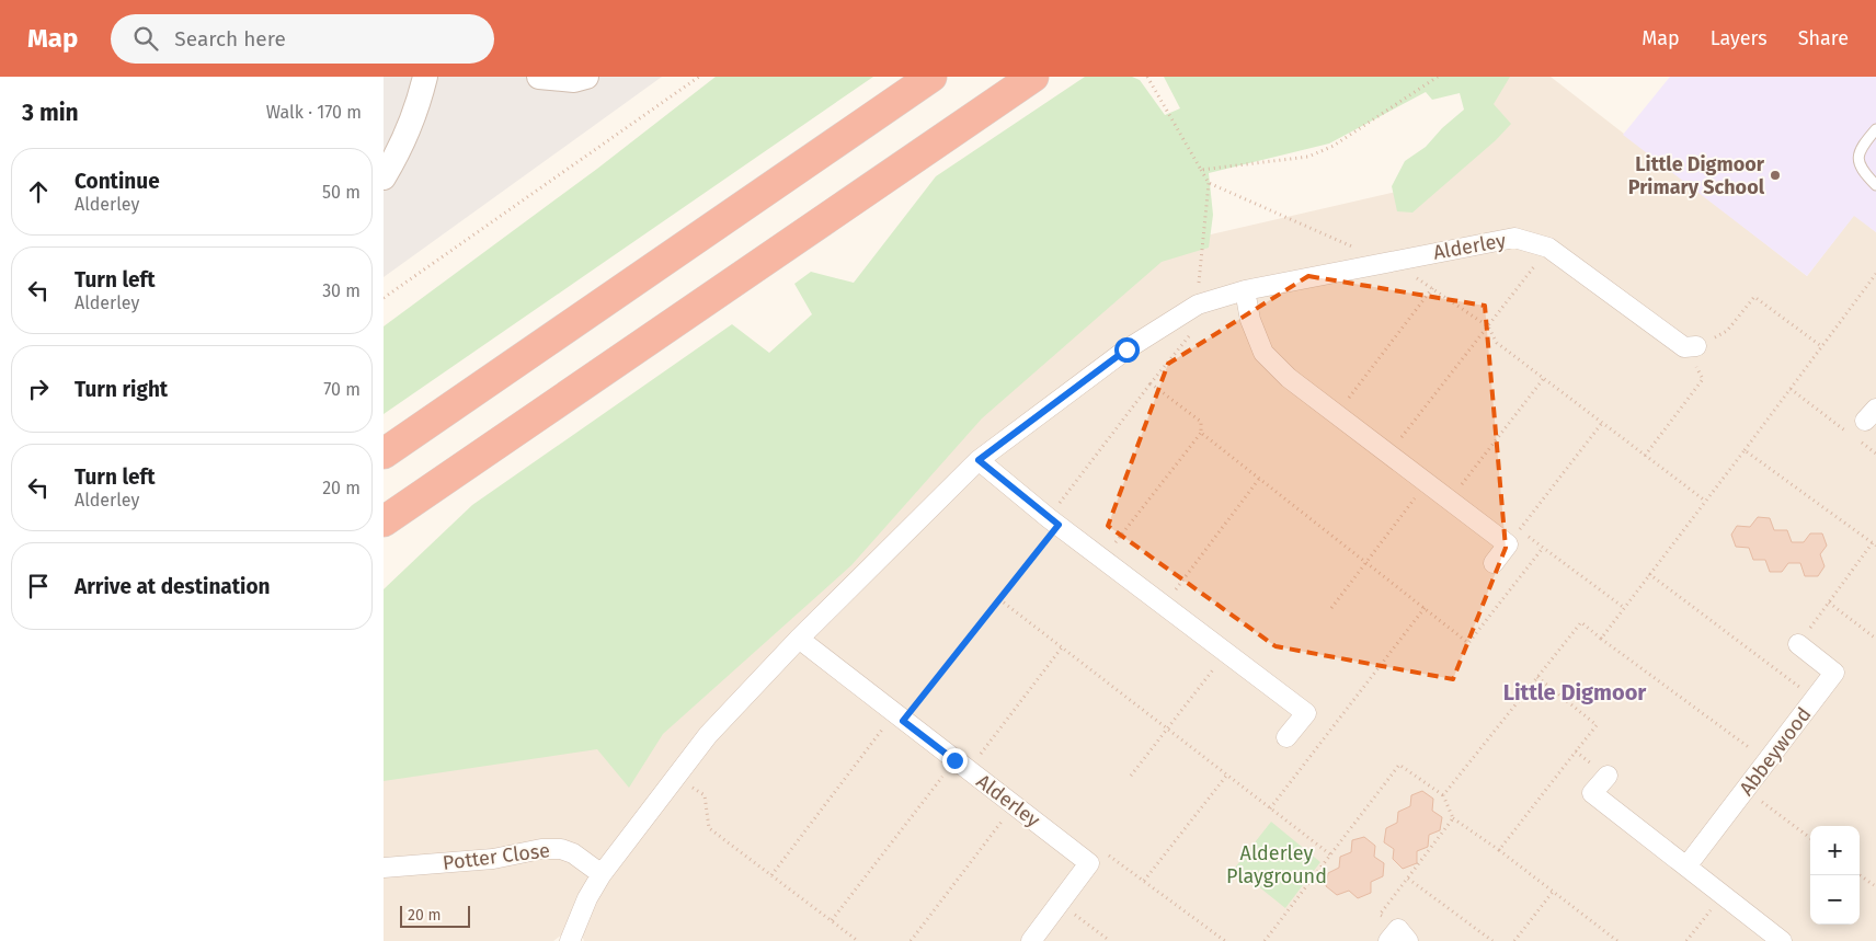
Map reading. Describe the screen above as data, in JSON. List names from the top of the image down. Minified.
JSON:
{"streets":{"street":["Alderley","Abbeywood","Potter Close"]},"crossings":[["Alderley","Potter Close"]],"districts":["Little Digmoor"],"parks":["Alderley Playground"],"places":["Little Digmoor Primary School"],"scale_bar":"20 m","page":{"header":"Map","search":"Search here","nav":["Map","Layers","Share"],"heading":["3 min","Walk · 170 m"],"list":[["Continue","Alderley","50 m"],["Turn left","Alderley","30 m"],["Turn right","70 m"],["Turn left","Alderley","20 m"],"Arrive at destination"],"map_buttons":["+","−"],"scale":"20 m"}}
